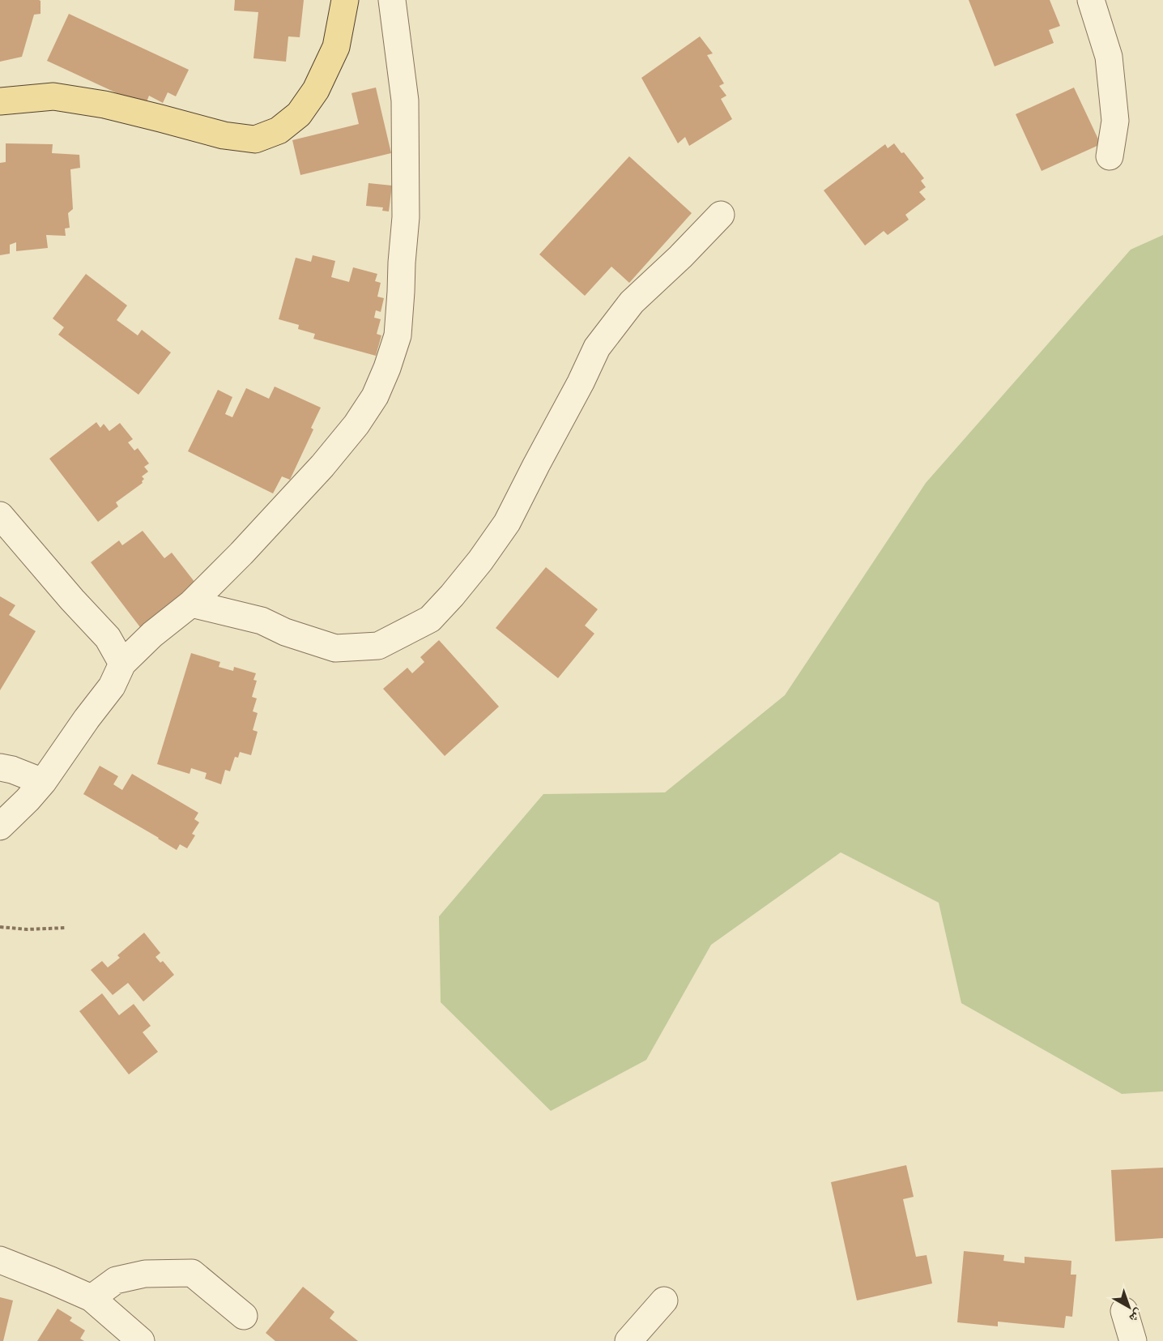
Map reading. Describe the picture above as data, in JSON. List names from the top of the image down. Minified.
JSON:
{"north":"bottom right"}
